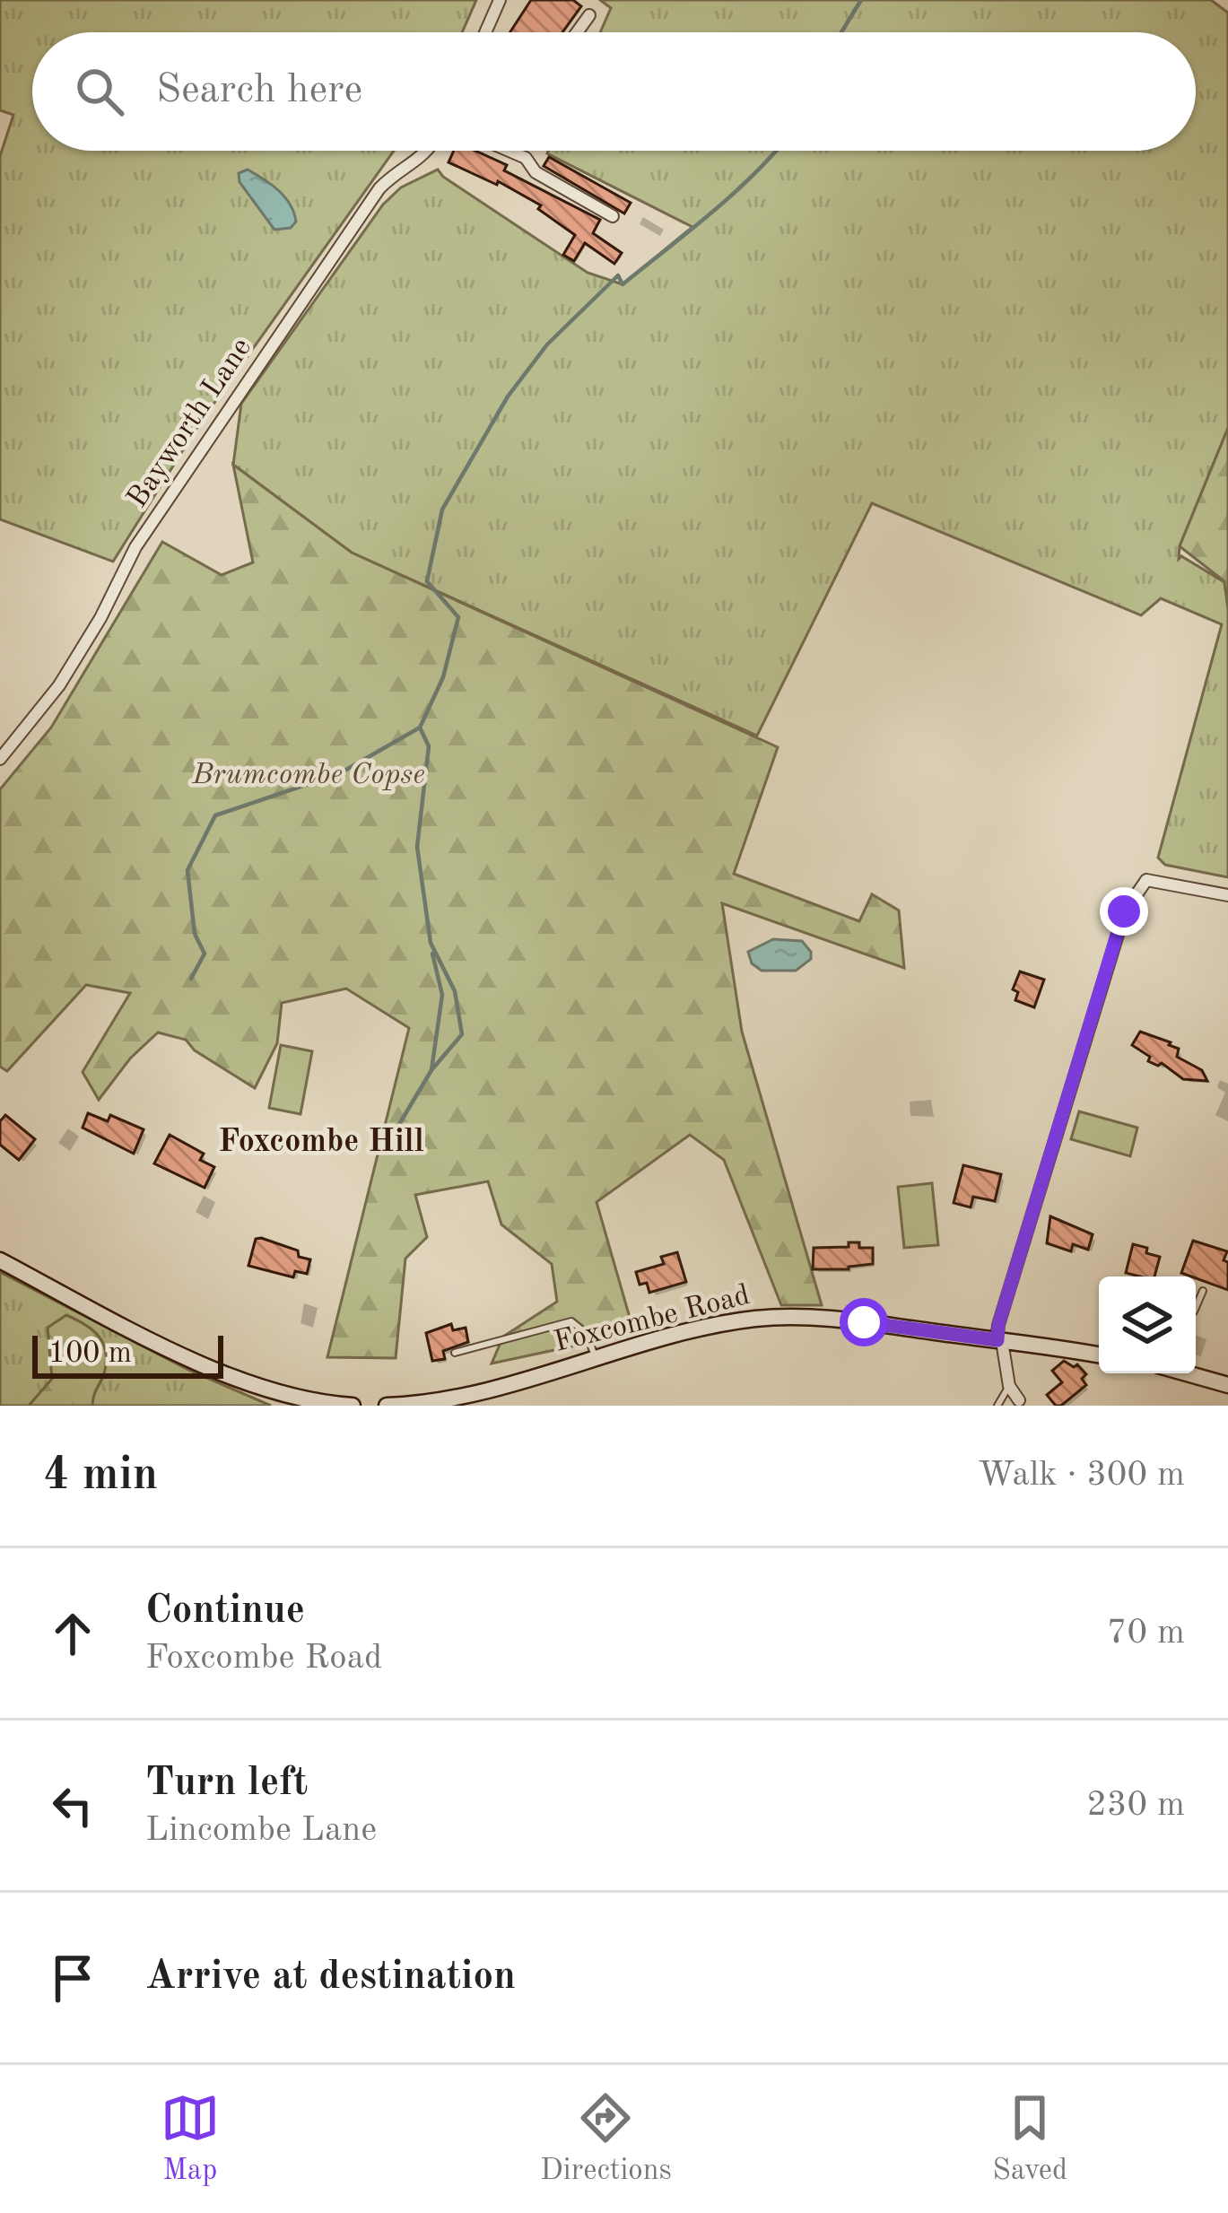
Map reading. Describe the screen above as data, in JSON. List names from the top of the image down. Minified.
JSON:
{"streets":{"street":["Bayworth Lane","Foxcombe Road"]},"districts":["Foxcombe Hill"],"parks":["Brumcombe Copse"],"scale_bar":"100 m","page":{"search":"Search here","scale":"100 m","heading":["4 min","Walk · 300 m"],"list":[["Continue","Foxcombe Road","70 m"],["Turn left","Lincombe Lane","230 m"],"Arrive at destination"],"nav":["Map","Directions","Saved"]}}
